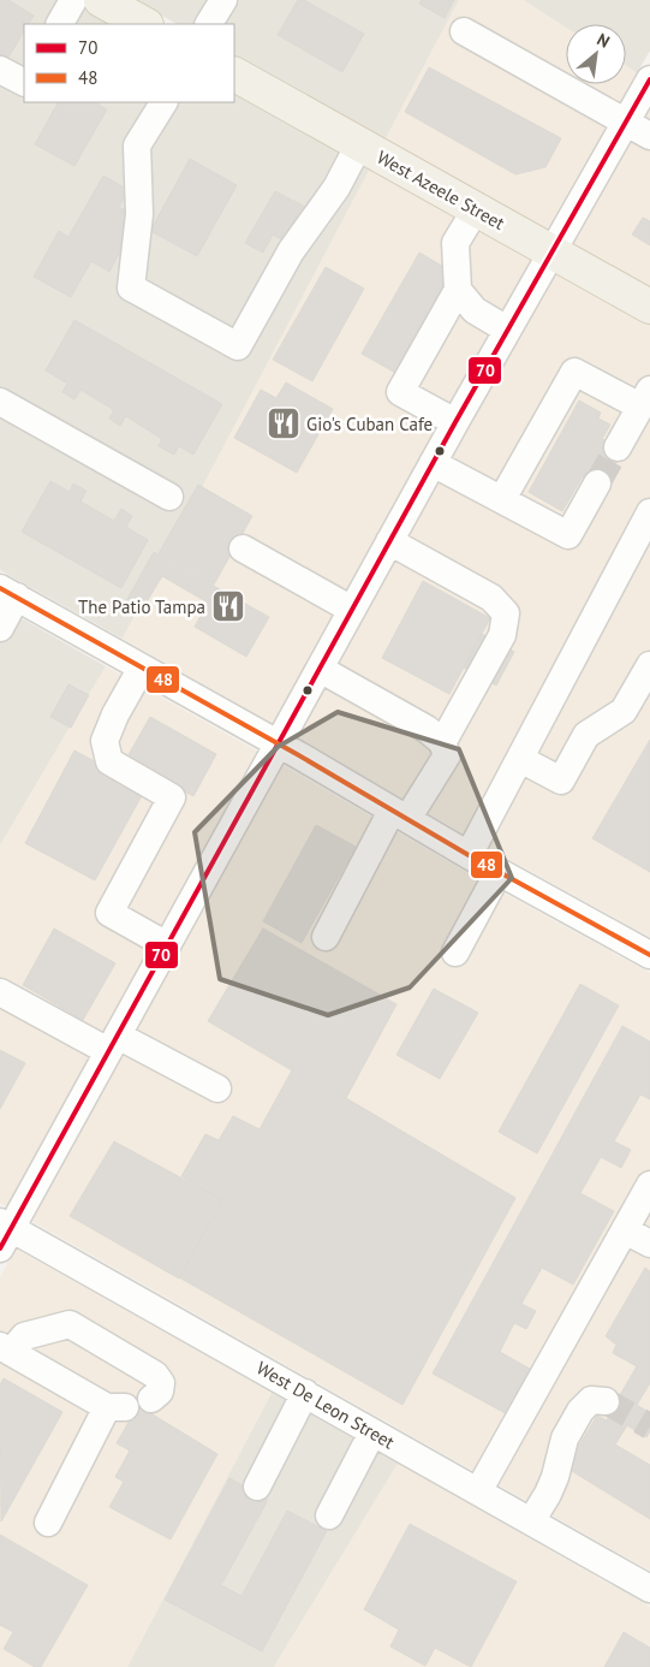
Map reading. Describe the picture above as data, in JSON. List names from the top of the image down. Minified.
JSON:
{"streets":{"main road":["West Azeele Street"],"street":["West De Leon Street"]},"places":{"restaurant":["Gio's Cuban Cafe","The Patio Tampa"]},"lines":["transit line 70","transit line 48"],"legend":["70","48"],"north":"top right"}
